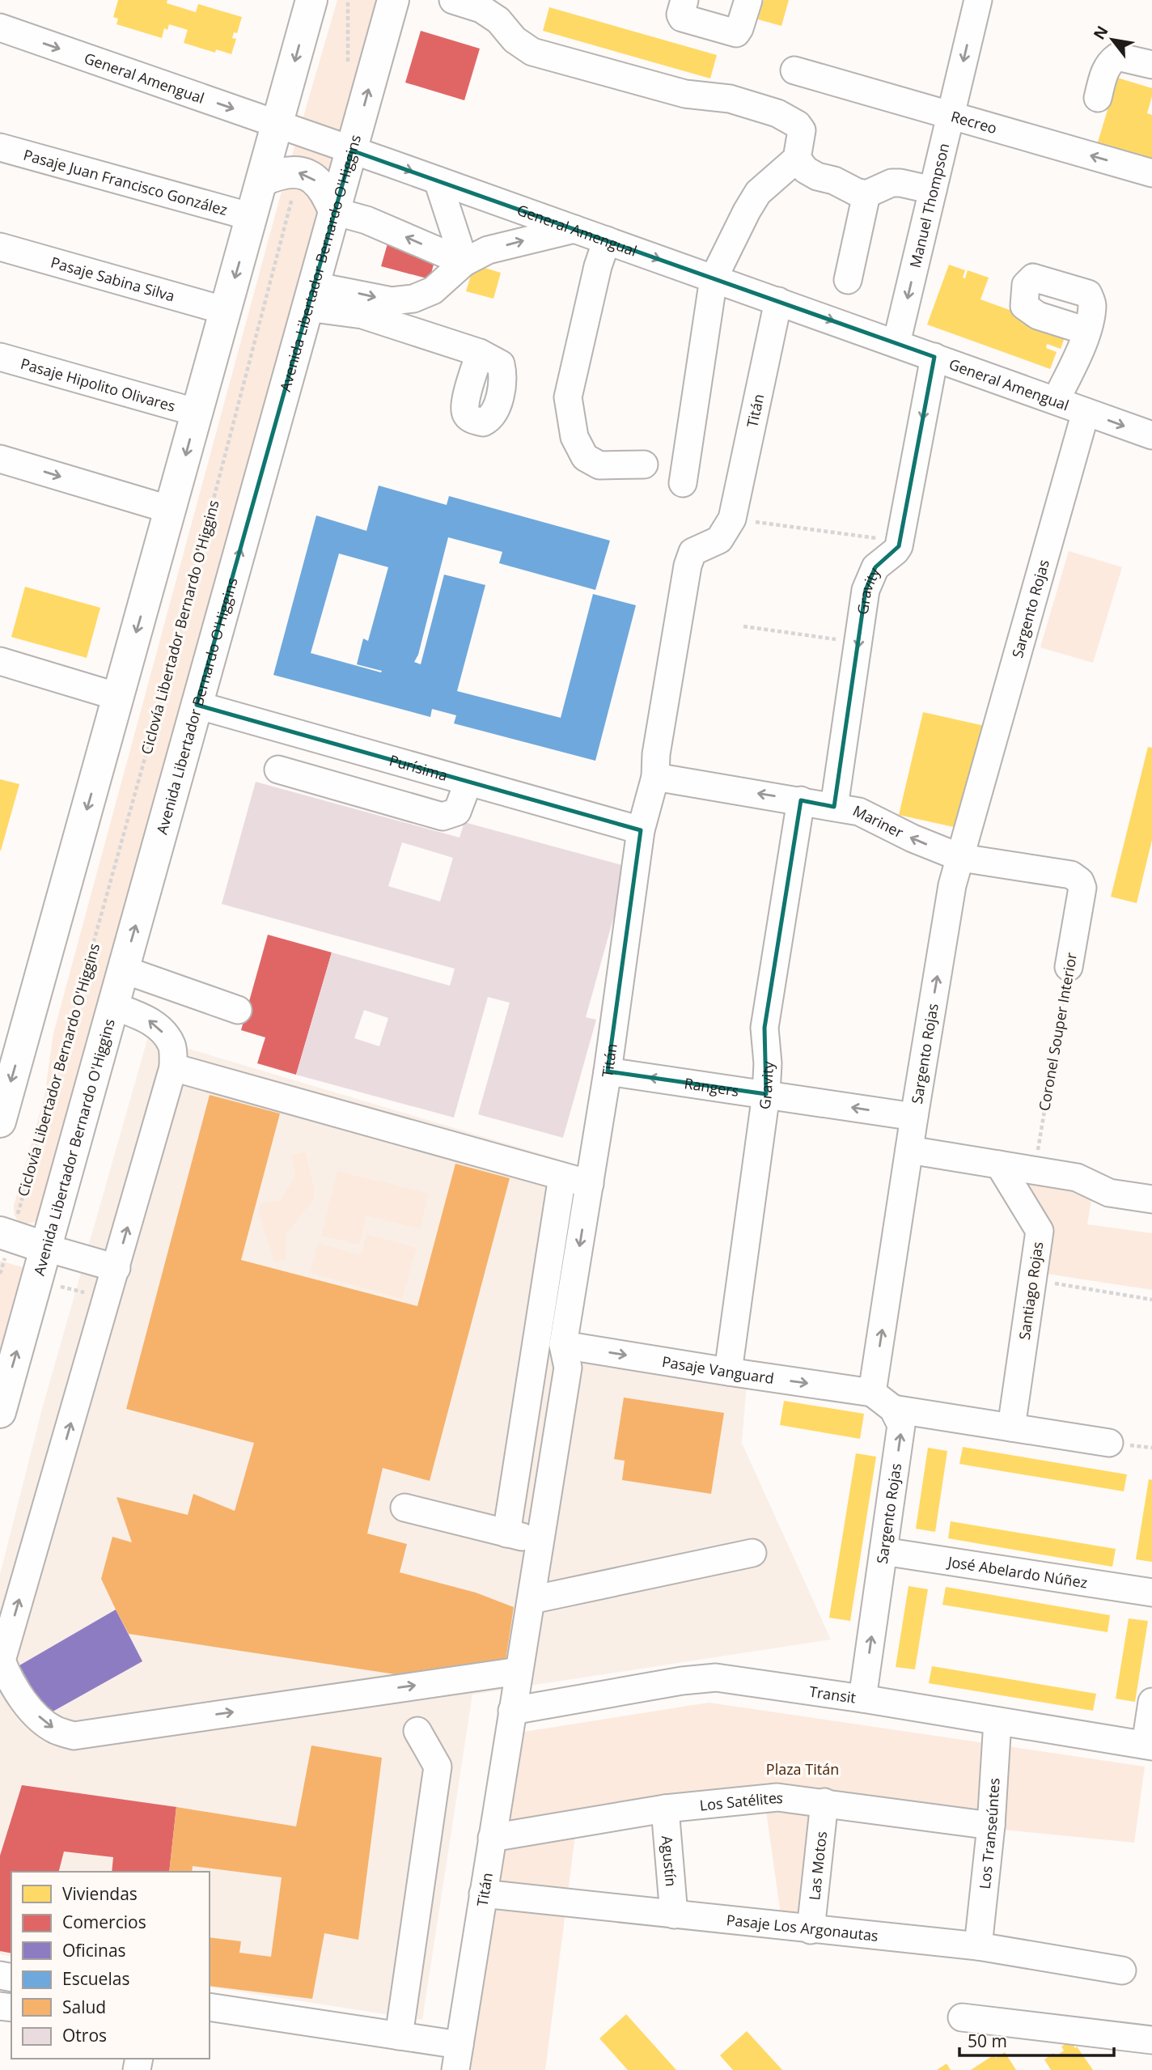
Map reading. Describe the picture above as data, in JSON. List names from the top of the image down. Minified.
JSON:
{"streets":{"main road":["Avenida Libertador Bernardo O'Higgins"],"street":["General Amengual","Recreo","Pasaje Juan Francisco González","Manuel Thompson","Pasaje Sabina Silva","Pasaje Hipolito Olivares","Titán","Gravity","Sargento Rojas","Purísima","Mariner","Coronel Souper Interior","Rangers","Santiago Rojas","Pasaje Vanguard","José Abelardo Núñez","Transit","Los Satélites","Los Transeúntes","Agustín","Las Motos","Pasaje Los Argonautas"],"path":["Ciclovía Libertador Bernardo O'Higgins"]},"crossings":[["General Amengual","Manuel Thompson"],["General Amengual","Avenida Libertador Bernardo O'Higgins"],["General Amengual","Titán"],["General Amengual","Sargento Rojas"],["Recreo","Manuel Thompson"],["Avenida Libertador Bernardo O'Higgins","Purísima"],["Titán","Purísima"],["Titán","Mariner"],["Titán","Rangers"],["Titán","Pasaje Vanguard"],["Titán","Transit"],["Titán","Los Satélites"],["Titán","Pasaje Los Argonautas"],["Gravity","Mariner"],["Gravity","Rangers"],["Gravity","Pasaje Vanguard"],["Sargento Rojas","Mariner"],["Sargento Rojas","Rangers"],["Sargento Rojas","Pasaje Vanguard"],["Sargento Rojas","José Abelardo Núñez"],["Sargento Rojas","Transit"],["Mariner","Coronel Souper Interior"],["Transit","Los Transeúntes"],["Los Satélites","Los Transeúntes"],["Los Satélites","Agustín"],["Los Satélites","Las Motos"],["Los Transeúntes","Pasaje Los Argonautas"],["Agustín","Pasaje Los Argonautas"],["Las Motos","Pasaje Los Argonautas"]],"one_way":["Recreo","Sargento Rojas","Mariner","Rangers"],"parks":["Plaza Titán"],"legend":["Viviendas","Comercios","Oficinas","Escuelas","Salud","Otros"],"scale_bar":"50 m","north":"top left"}
